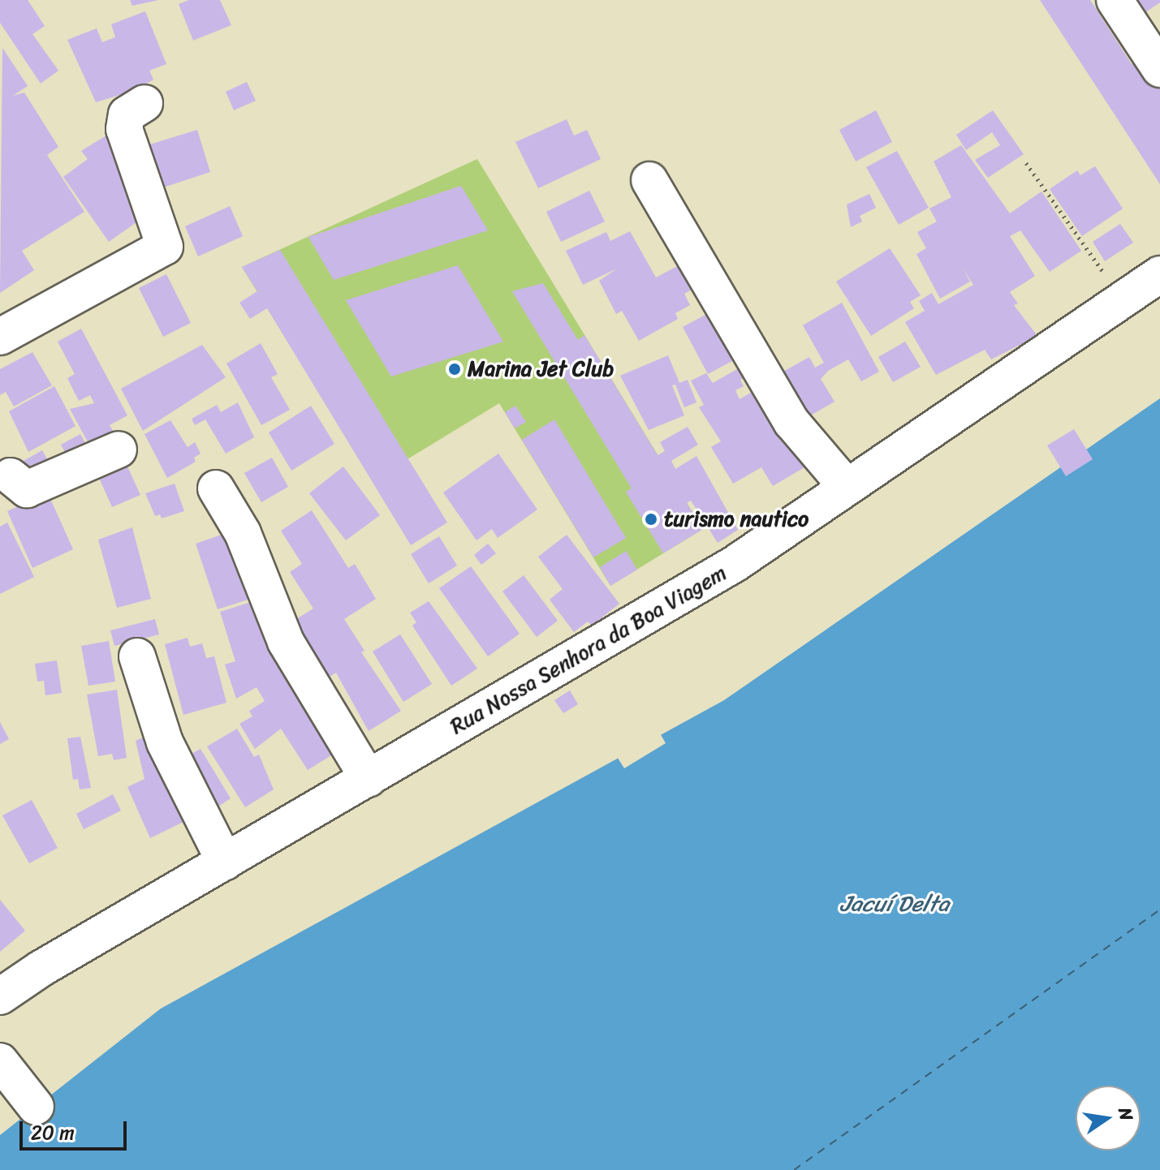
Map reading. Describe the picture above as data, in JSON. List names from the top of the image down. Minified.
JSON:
{"streets":{"street":["Rua Nossa Senhora da Boa Viagem"]},"water":["Jacuí Delta"],"places":["Marina Jet Club","turismo nautico"],"scale_bar":"20 m","north":"right"}
